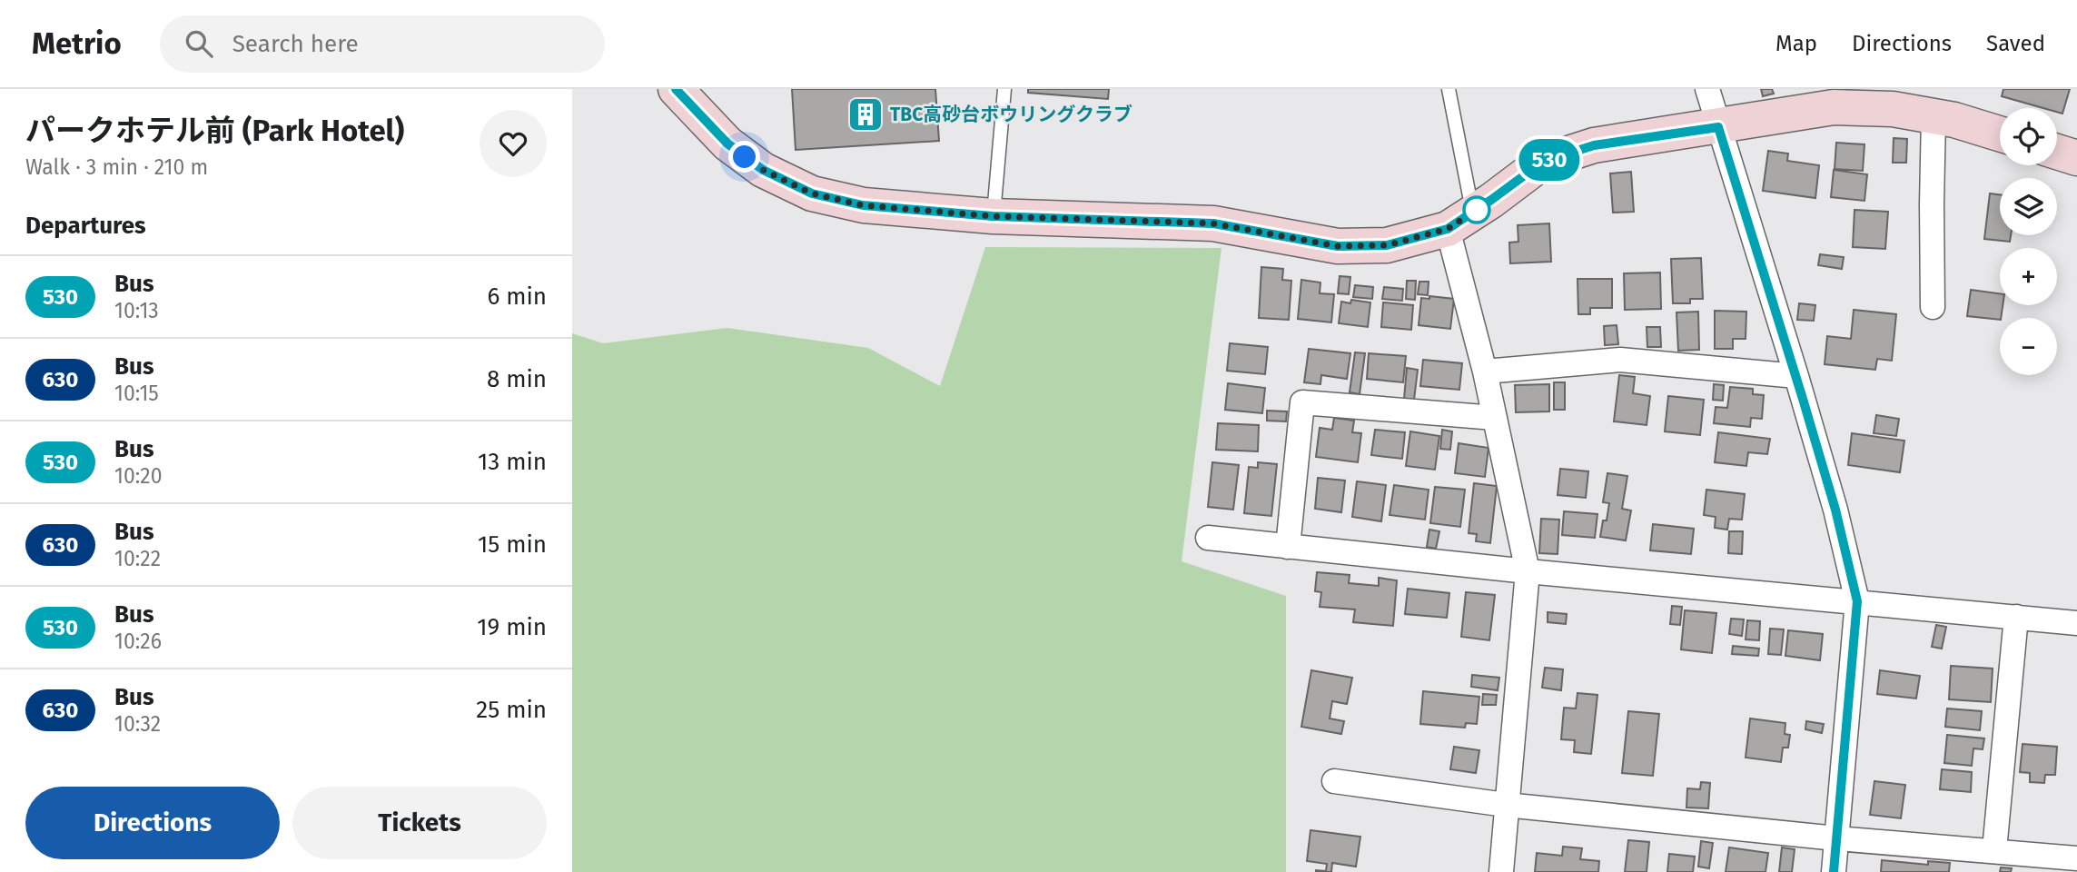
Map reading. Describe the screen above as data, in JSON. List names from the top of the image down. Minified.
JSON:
{"places":{"building":["TBC高砂台ボウリングクラブ"]},"lines":["bus line 530"],"page":{"header":"Metrio","search":"Search here","nav":["Map","Directions","Saved"],"heading":[["パークホテル前 (Park Hotel)","Walk · 3 min · 210 m"],"Departures"],"on_map":"530","map_buttons":["+","−"],"list":[{"mark":"530","name":"Bus","note":"10:13","value":"6 min"},{"mark":"630","name":"Bus","note":"10:15","value":"8 min"},{"mark":"530","name":"Bus","note":"10:20","value":"13 min"},{"mark":"630","name":"Bus","note":"10:22","value":"15 min"},{"mark":"530","name":"Bus","note":"10:26","value":"19 min"},{"mark":"630","name":"Bus","note":"10:32","value":"25 min"}],"buttons":["Directions","Tickets"]}}
